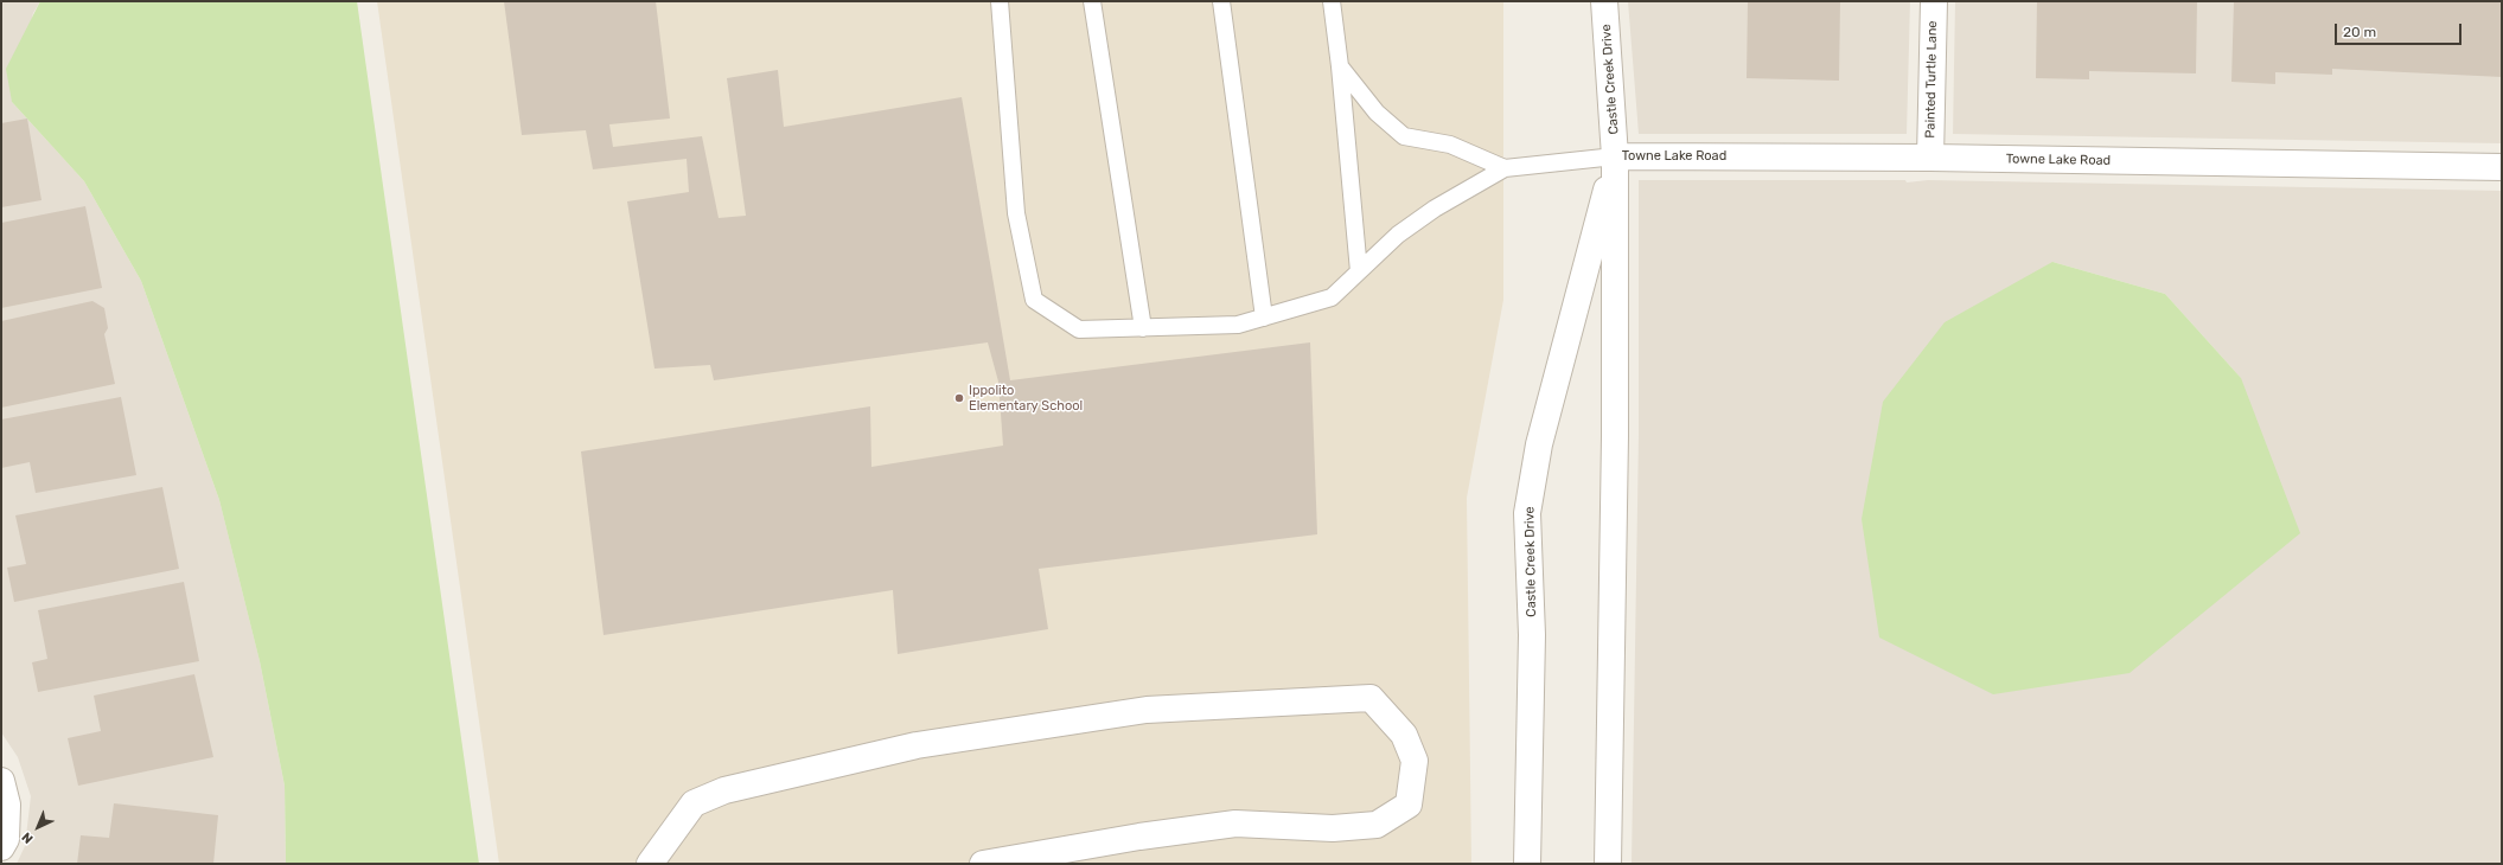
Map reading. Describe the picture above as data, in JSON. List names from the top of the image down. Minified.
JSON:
{"streets":{"street":["Castle Creek Drive","Painted Turtle Lane","Towne Lake Road"]},"crossings":[["Castle Creek Drive","Towne Lake Road"],["Painted Turtle Lane","Towne Lake Road"]],"places":["Ippolito Elementary School"],"scale_bar":"20 m","north":"bottom left"}
